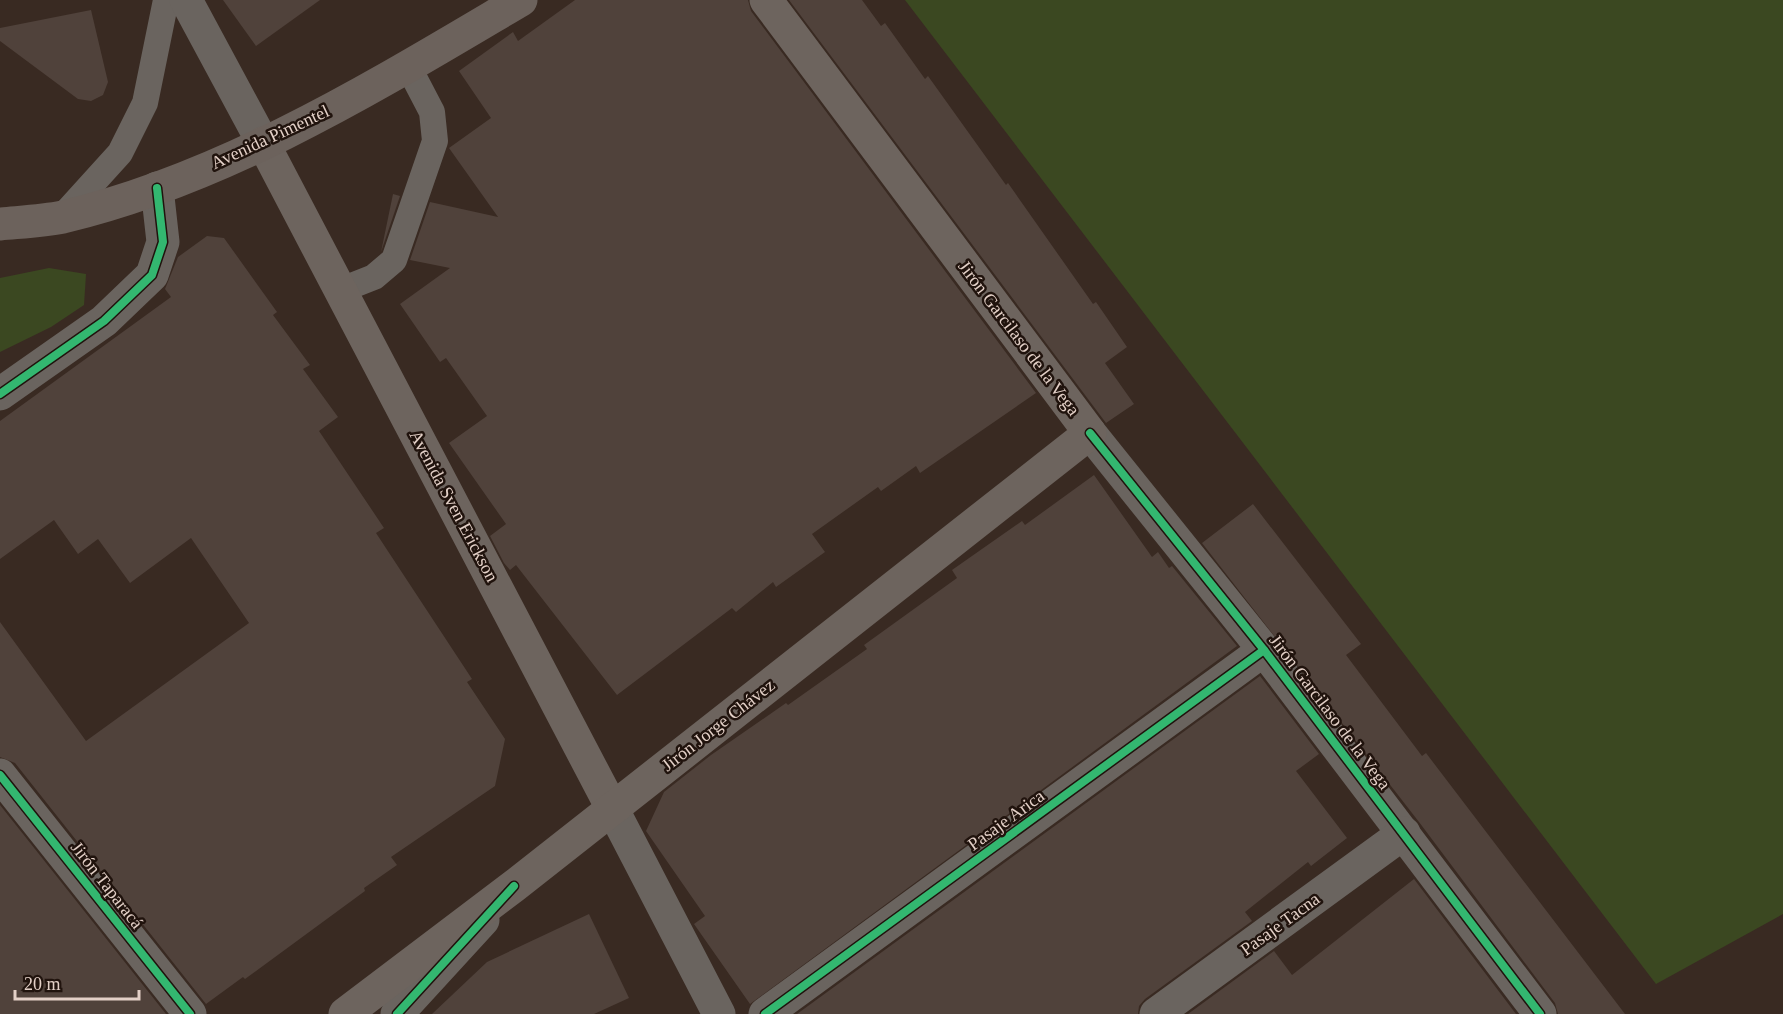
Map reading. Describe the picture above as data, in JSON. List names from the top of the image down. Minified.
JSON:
{"streets":{"highway":["Avenida Pimentel"],"main road":["Jirón Garcilaso de la Vega","Avenida Sven Erickson","Jirón Jorge Chávez"],"street":["Pasaje Arica","Jirón Taparacá","Pasaje Tacna"]},"crossings":[["Avenida Pimentel","Avenida Sven Erickson"],["Jirón Garcilaso de la Vega","Jirón Jorge Chávez"],["Jirón Garcilaso de la Vega","Pasaje Arica"],["Jirón Garcilaso de la Vega","Pasaje Tacna"],["Avenida Sven Erickson","Jirón Jorge Chávez"]],"scale_bar":"20 m"}
